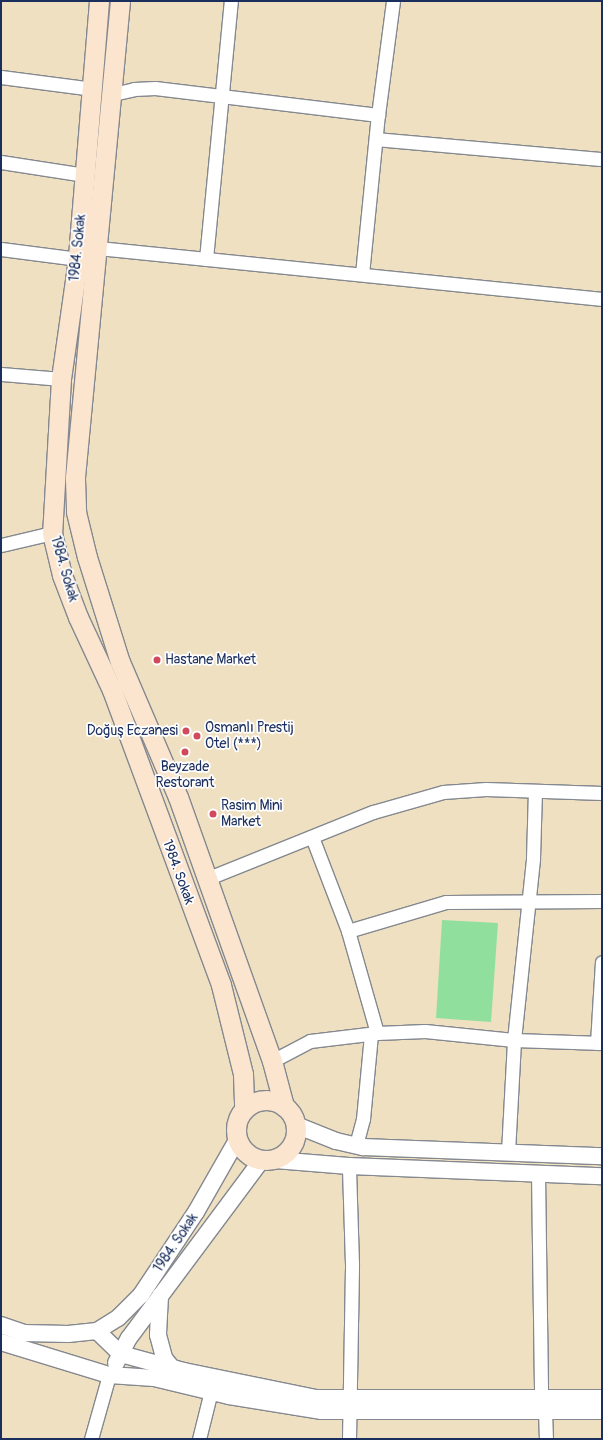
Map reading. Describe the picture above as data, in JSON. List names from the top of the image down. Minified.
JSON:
{"streets":{"main road":["1984. Sokak"]},"places":["Hastane Market","Doğuş Eczanesi","Osmanlı Prestij Otel (***)","Beyzade Restorant","Rasim Mini Market"]}
